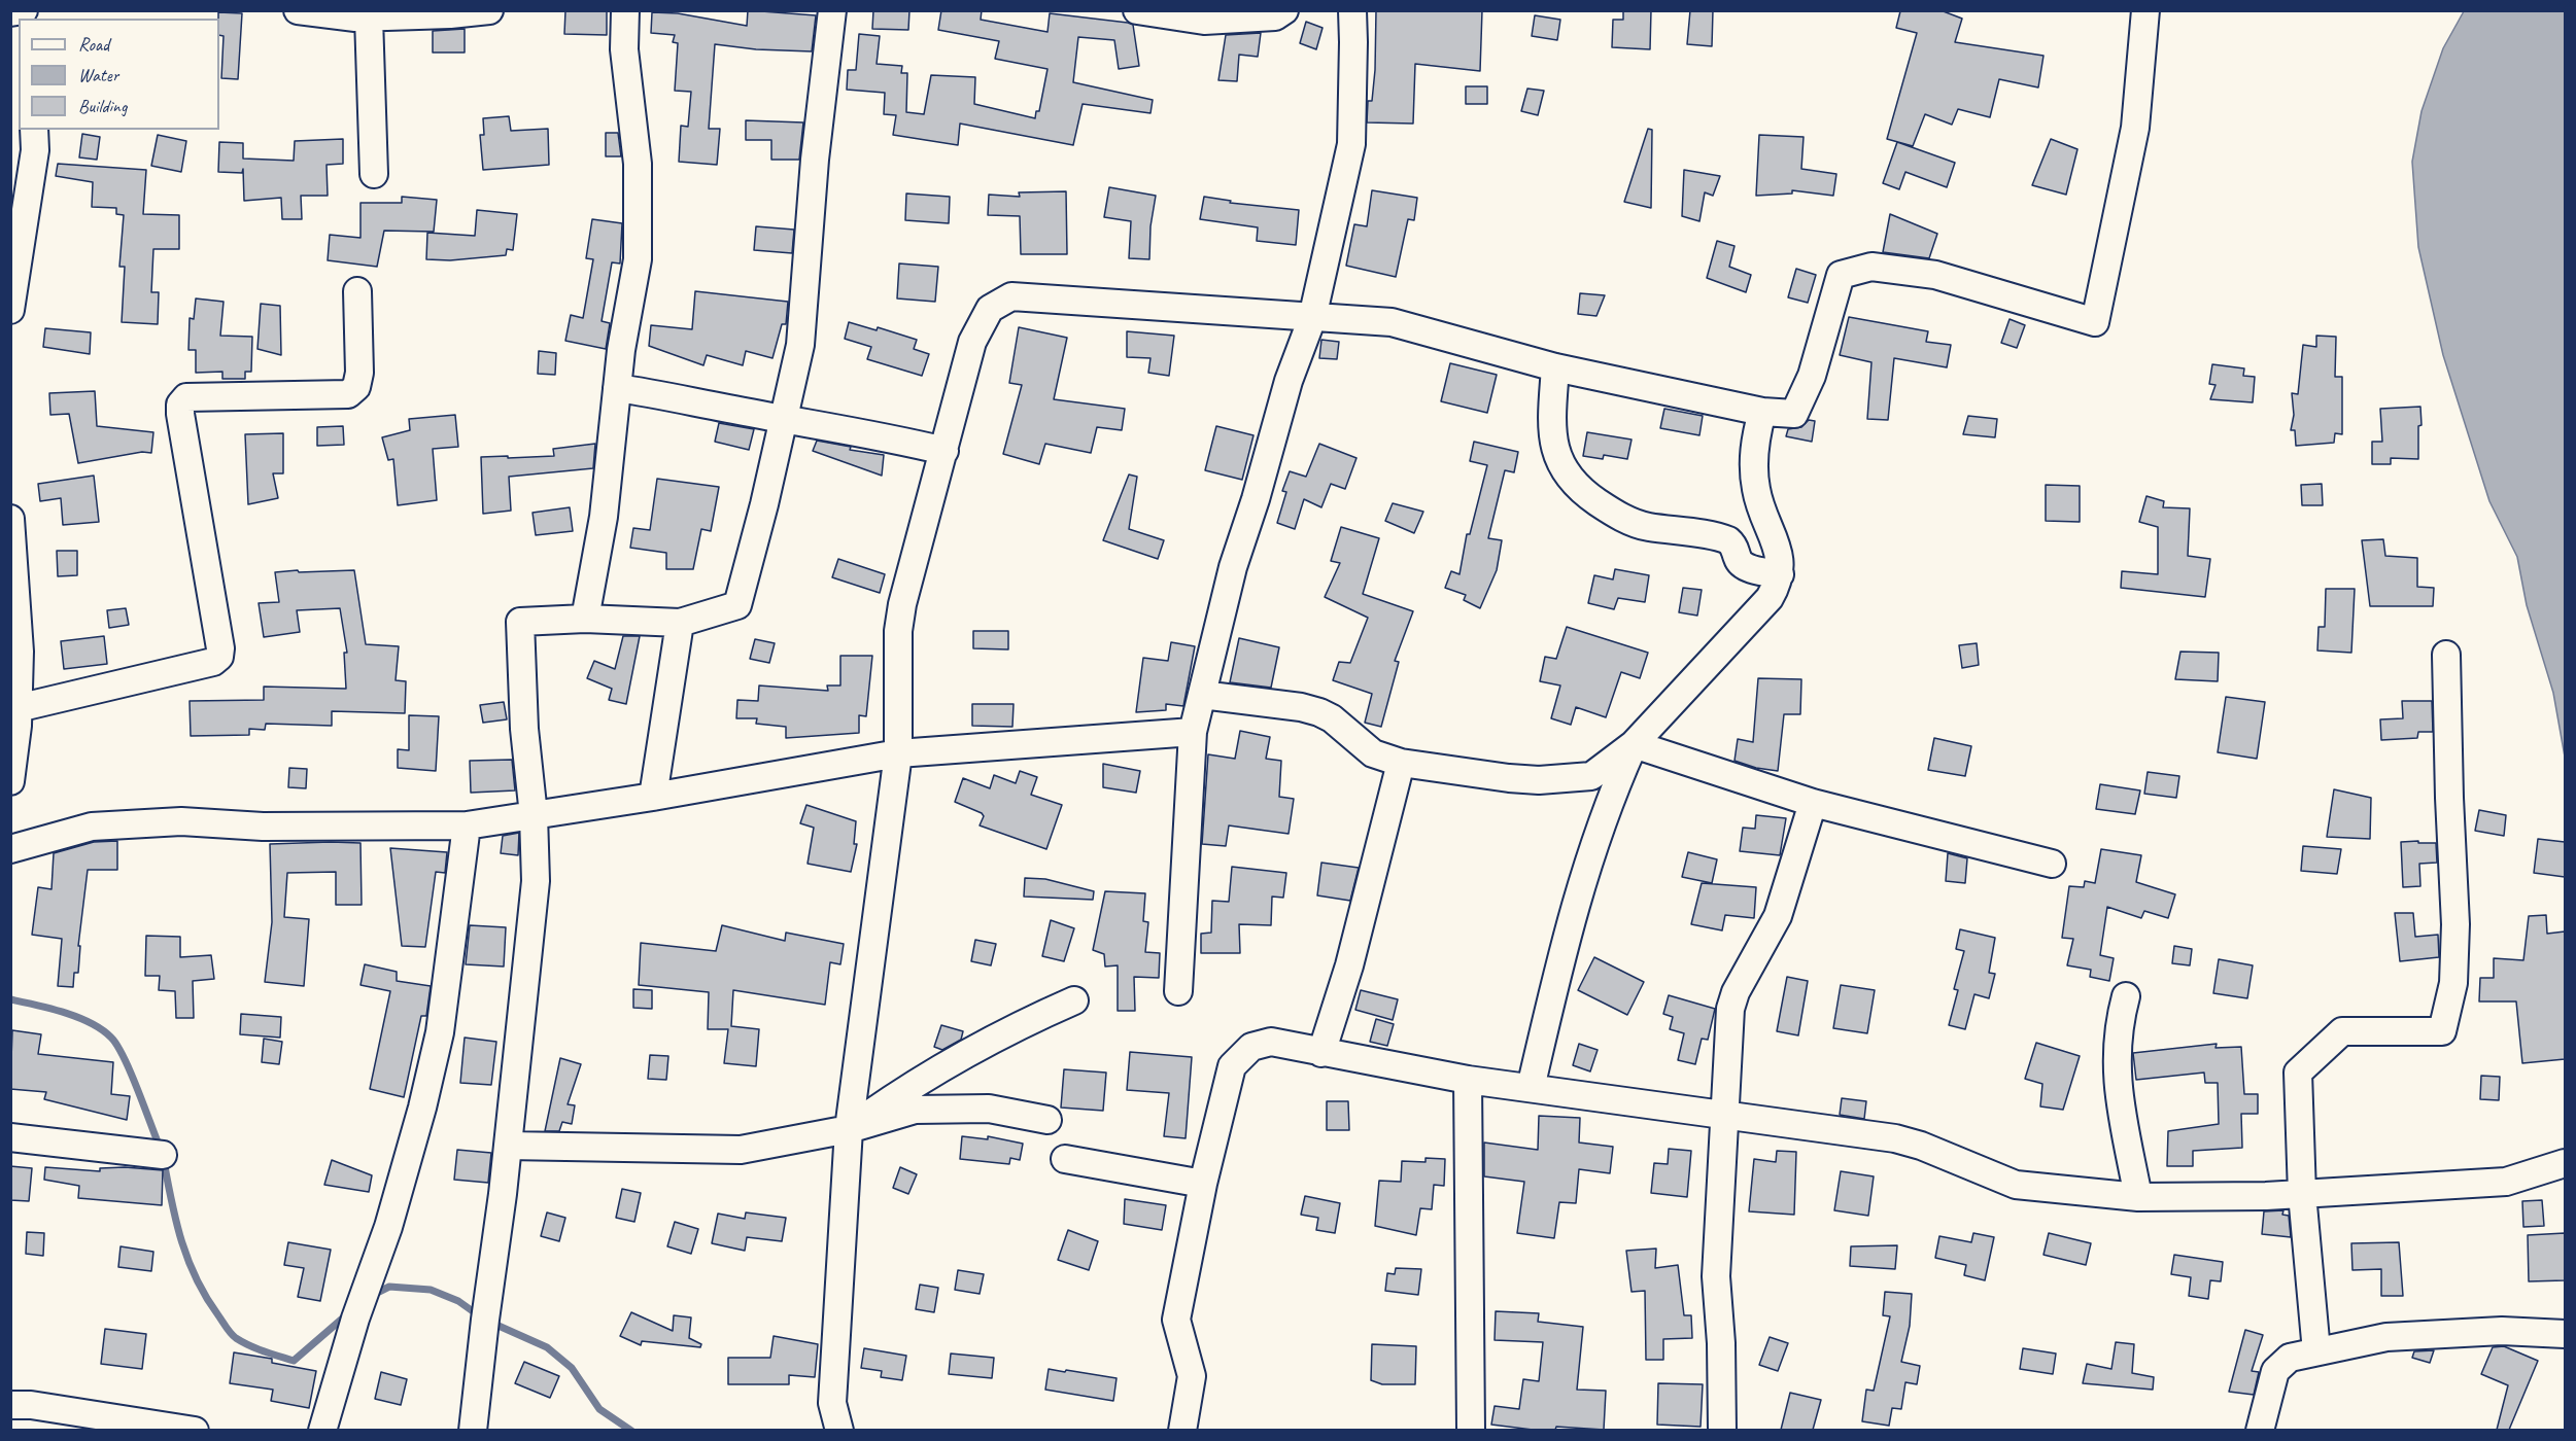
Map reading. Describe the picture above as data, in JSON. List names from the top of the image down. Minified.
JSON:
{"legend":["Road","Water","Building"]}
